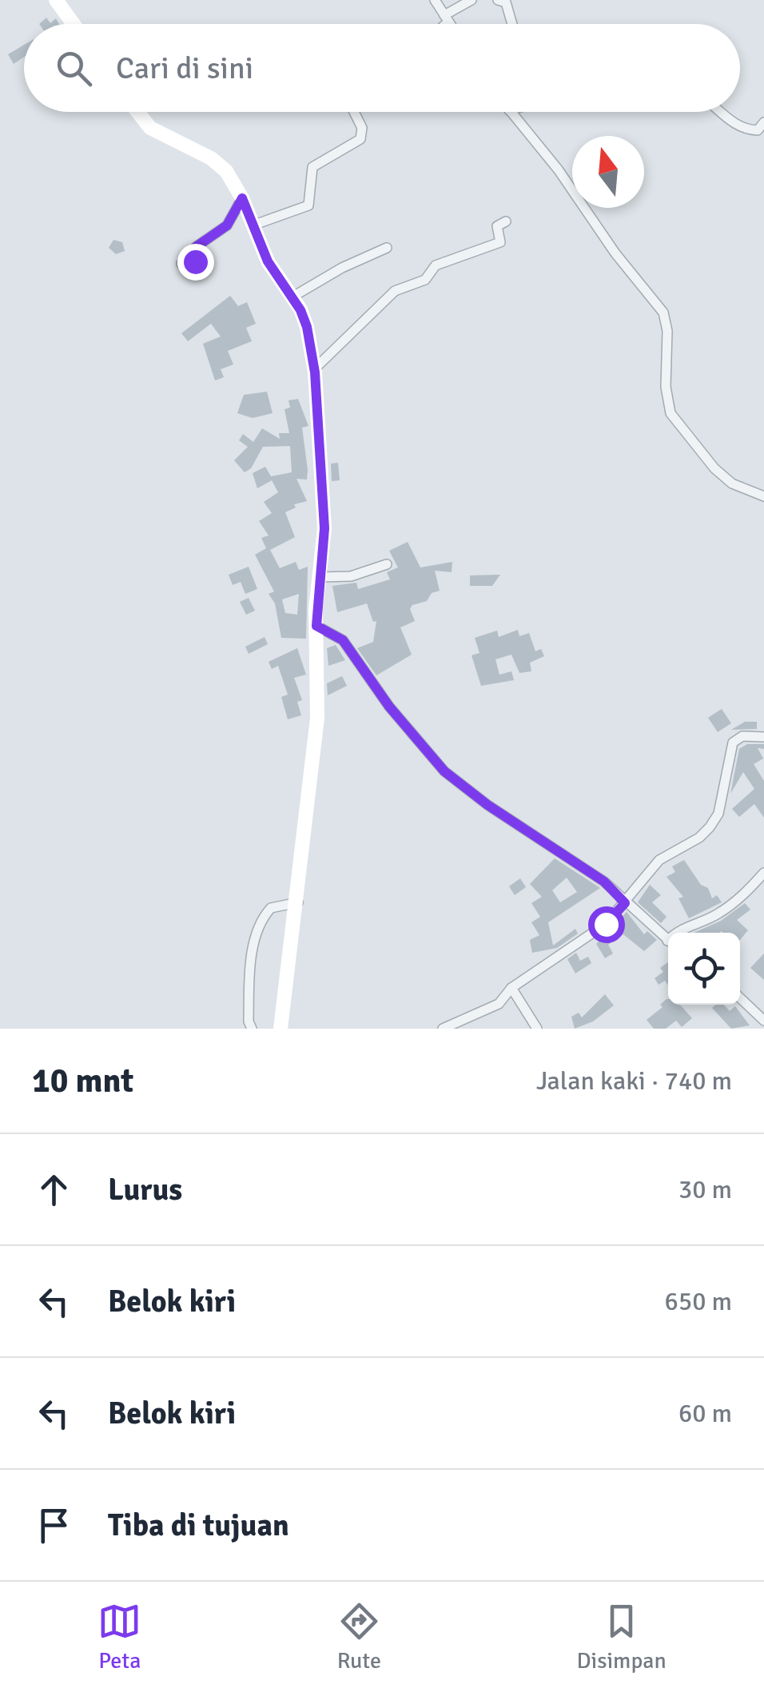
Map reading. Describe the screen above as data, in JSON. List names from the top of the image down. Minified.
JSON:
{"north":"top","page":{"search":"Cari di sini","heading":["10 mnt","Jalan kaki · 740 m"],"list":[["Lurus","30 m"],["Belok kiri","650 m"],["Belok kiri","60 m"],"Tiba di tujuan"],"nav":["Peta","Rute","Disimpan"]}}
